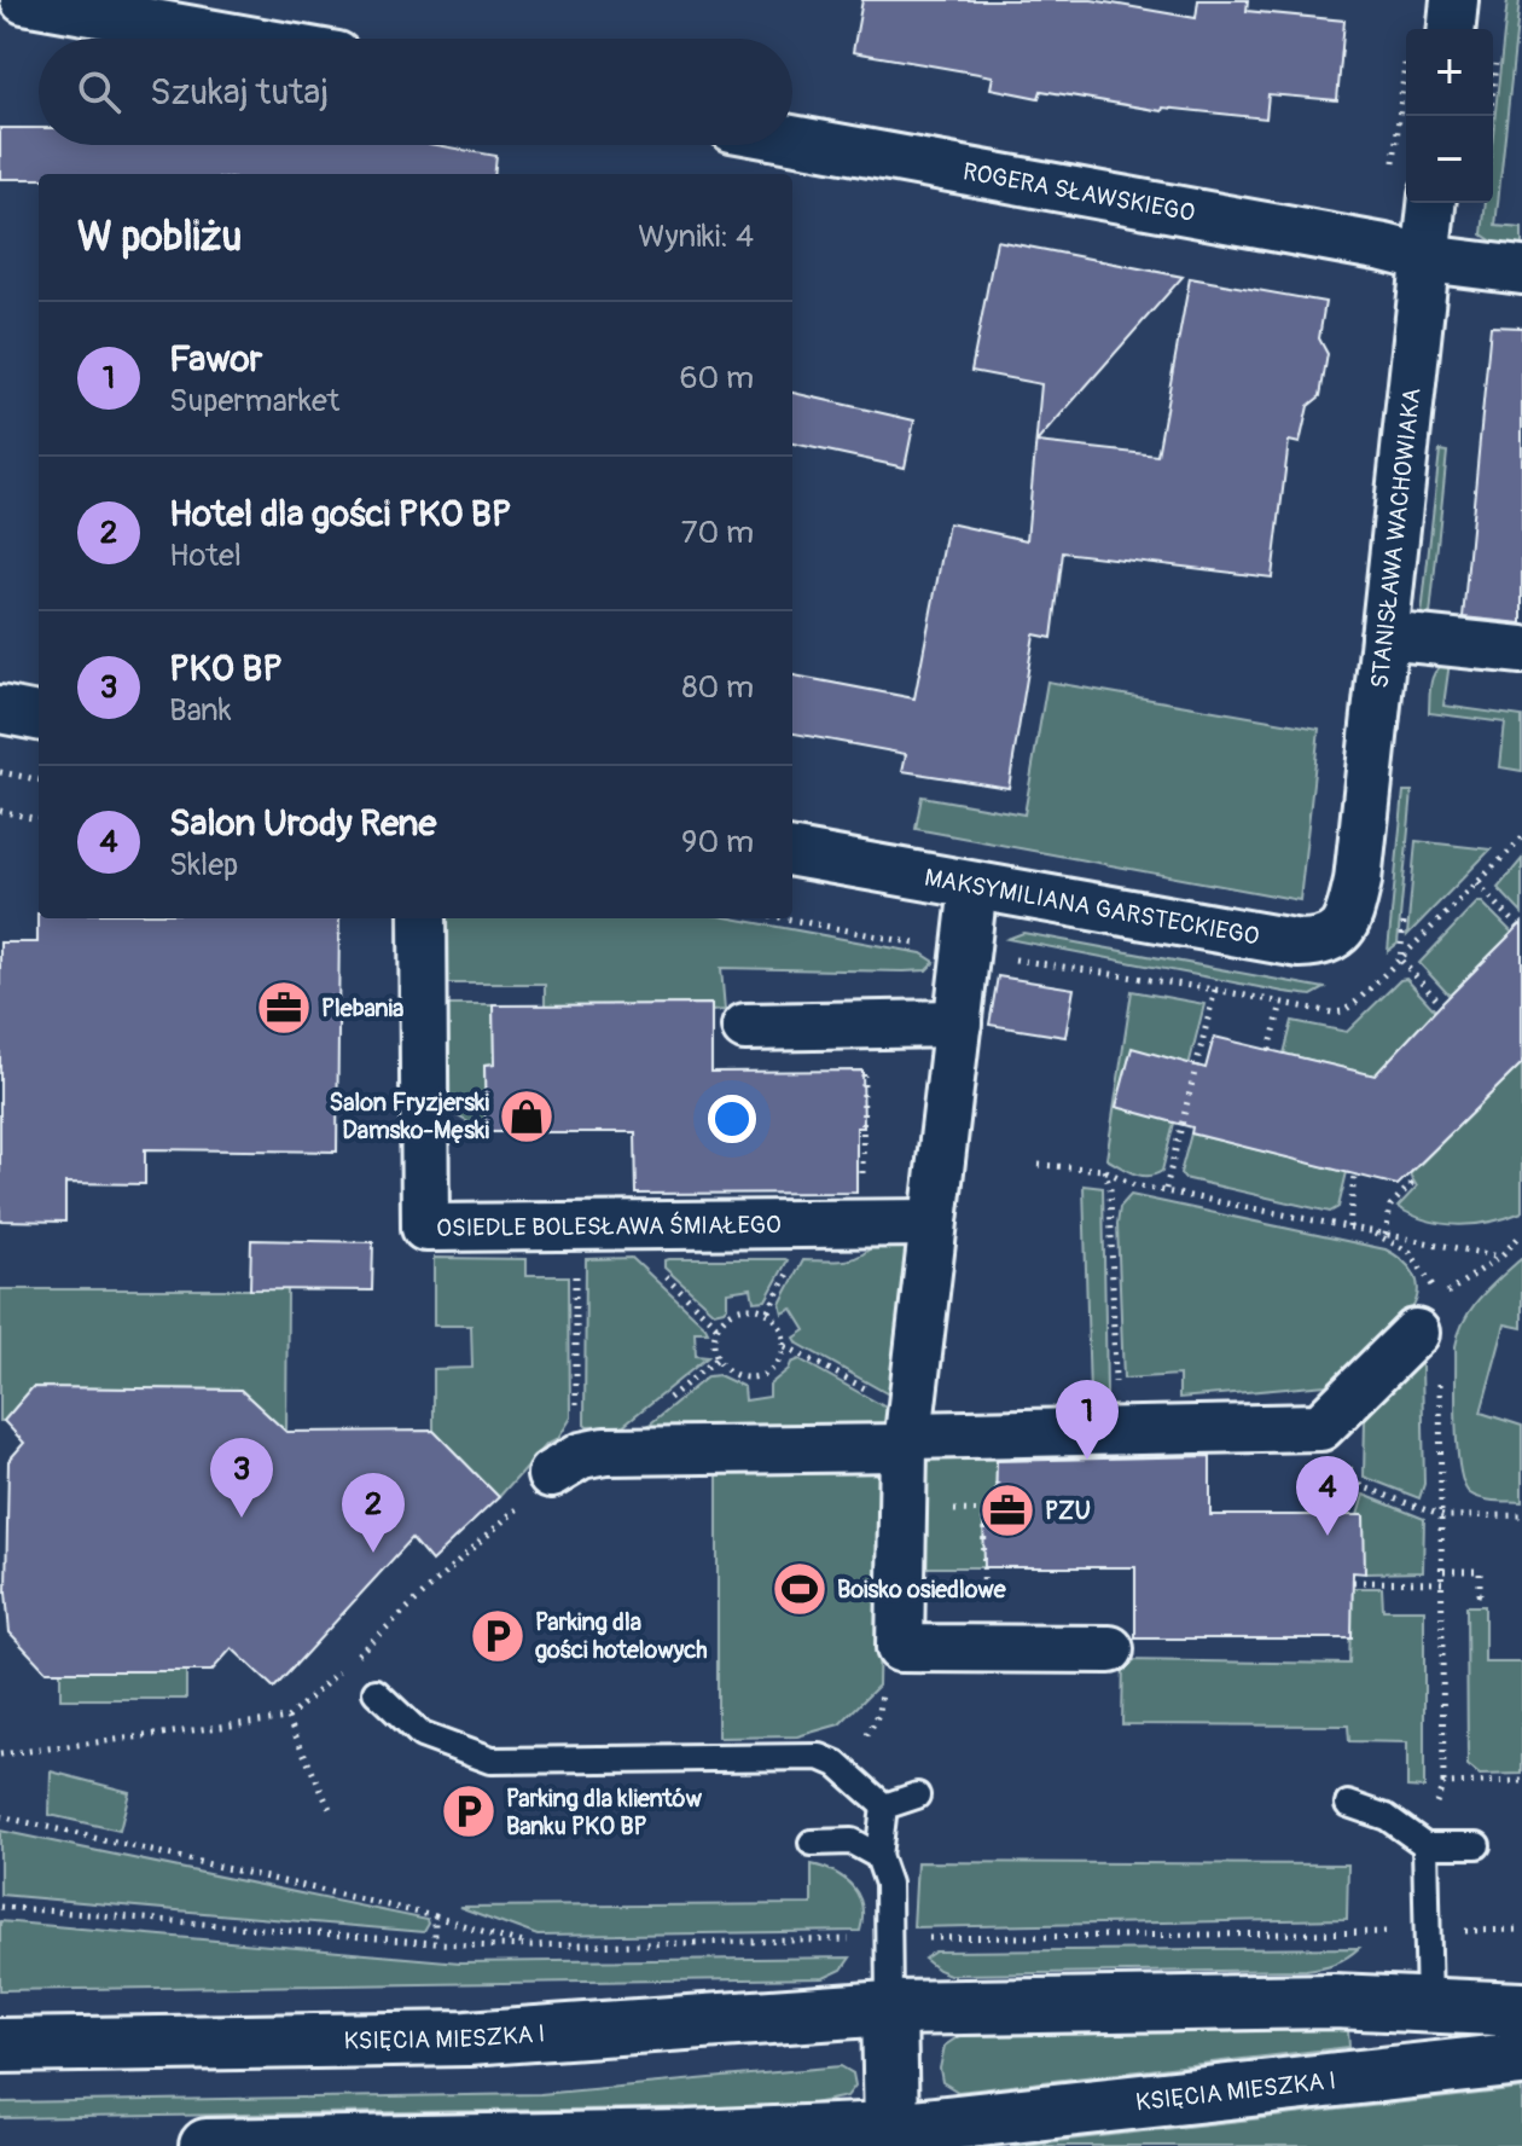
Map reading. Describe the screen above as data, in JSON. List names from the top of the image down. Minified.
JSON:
{"streets":{"street":["ROGERA SŁAWSKIEGO","STANISŁAWA WACHOWIAKA","MAKSYMILIANA GARSTECKIEGO","OSIEDLE BOLESŁAWA ŚMIAŁEGO","KSIĘCIA MIESZKA I"]},"crossings":[["ROGERA SŁAWSKIEGO","STANISŁAWA WACHOWIAKA"],["STANISŁAWA WACHOWIAKA","MAKSYMILIANA GARSTECKIEGO"]],"places":{"office":["Plebania","PZU"],"shop":["Salon Fryzjerski Damsko-Męski"],"sports":["Boisko osiedlowe"],"parking":["Parking dla gości hotelowych","Parking dla klientów Banku PKO BP"]},"page":{"map_buttons":["+","−"],"search":"Szukaj tutaj","heading":["W pobliżu","Wyniki: 4"],"list":[{"mark":"1","name":"Fawor","note":"Supermarket","value":"60 m"},{"mark":"2","name":"Hotel dla gości PKO BP","note":"Hotel","value":"70 m"},{"mark":"3","name":"PKO BP","note":"Bank","value":"80 m"},{"mark":"4","name":"Salon Urody Rene","note":"Sklep","value":"90 m"}],"pins":["1","3","4","2"]}}
